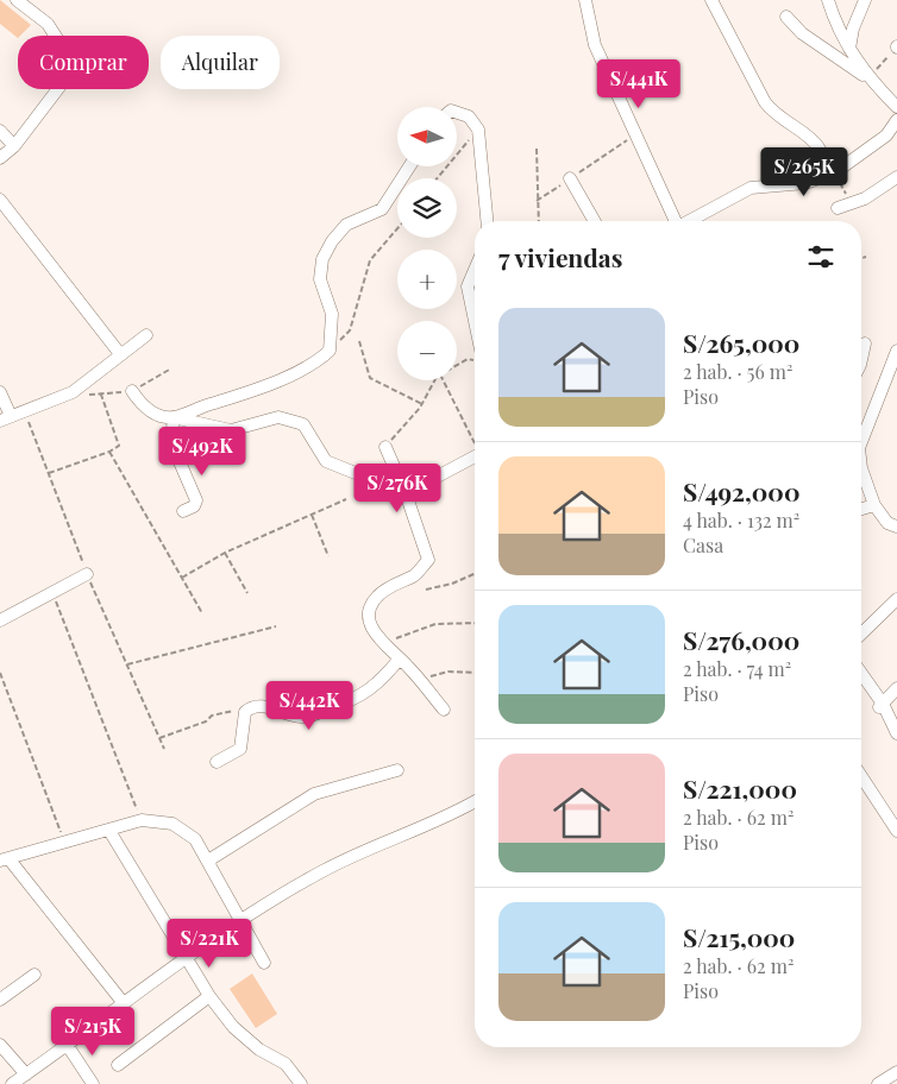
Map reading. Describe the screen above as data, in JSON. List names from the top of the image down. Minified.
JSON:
{"north":"left","page":{"chip":["Comprar","Alquilar"],"price":["S/441K","S/265K","S/492K","S/276K","S/442K","S/221K","S/215K"],"map_buttons":["+","−"],"heading":"7 viviendas","list":[{"name":"S/265,000","note":"2 hab. · 56 m² · Piso"},{"name":"S/492,000","note":"4 hab. · 132 m² · Casa"},{"name":"S/276,000","note":"2 hab. · 74 m² · Piso"},{"name":"S/221,000","note":"2 hab. · 62 m² · Piso"},{"name":"S/215,000","note":"2 hab. · 62 m² · Piso"}]}}
